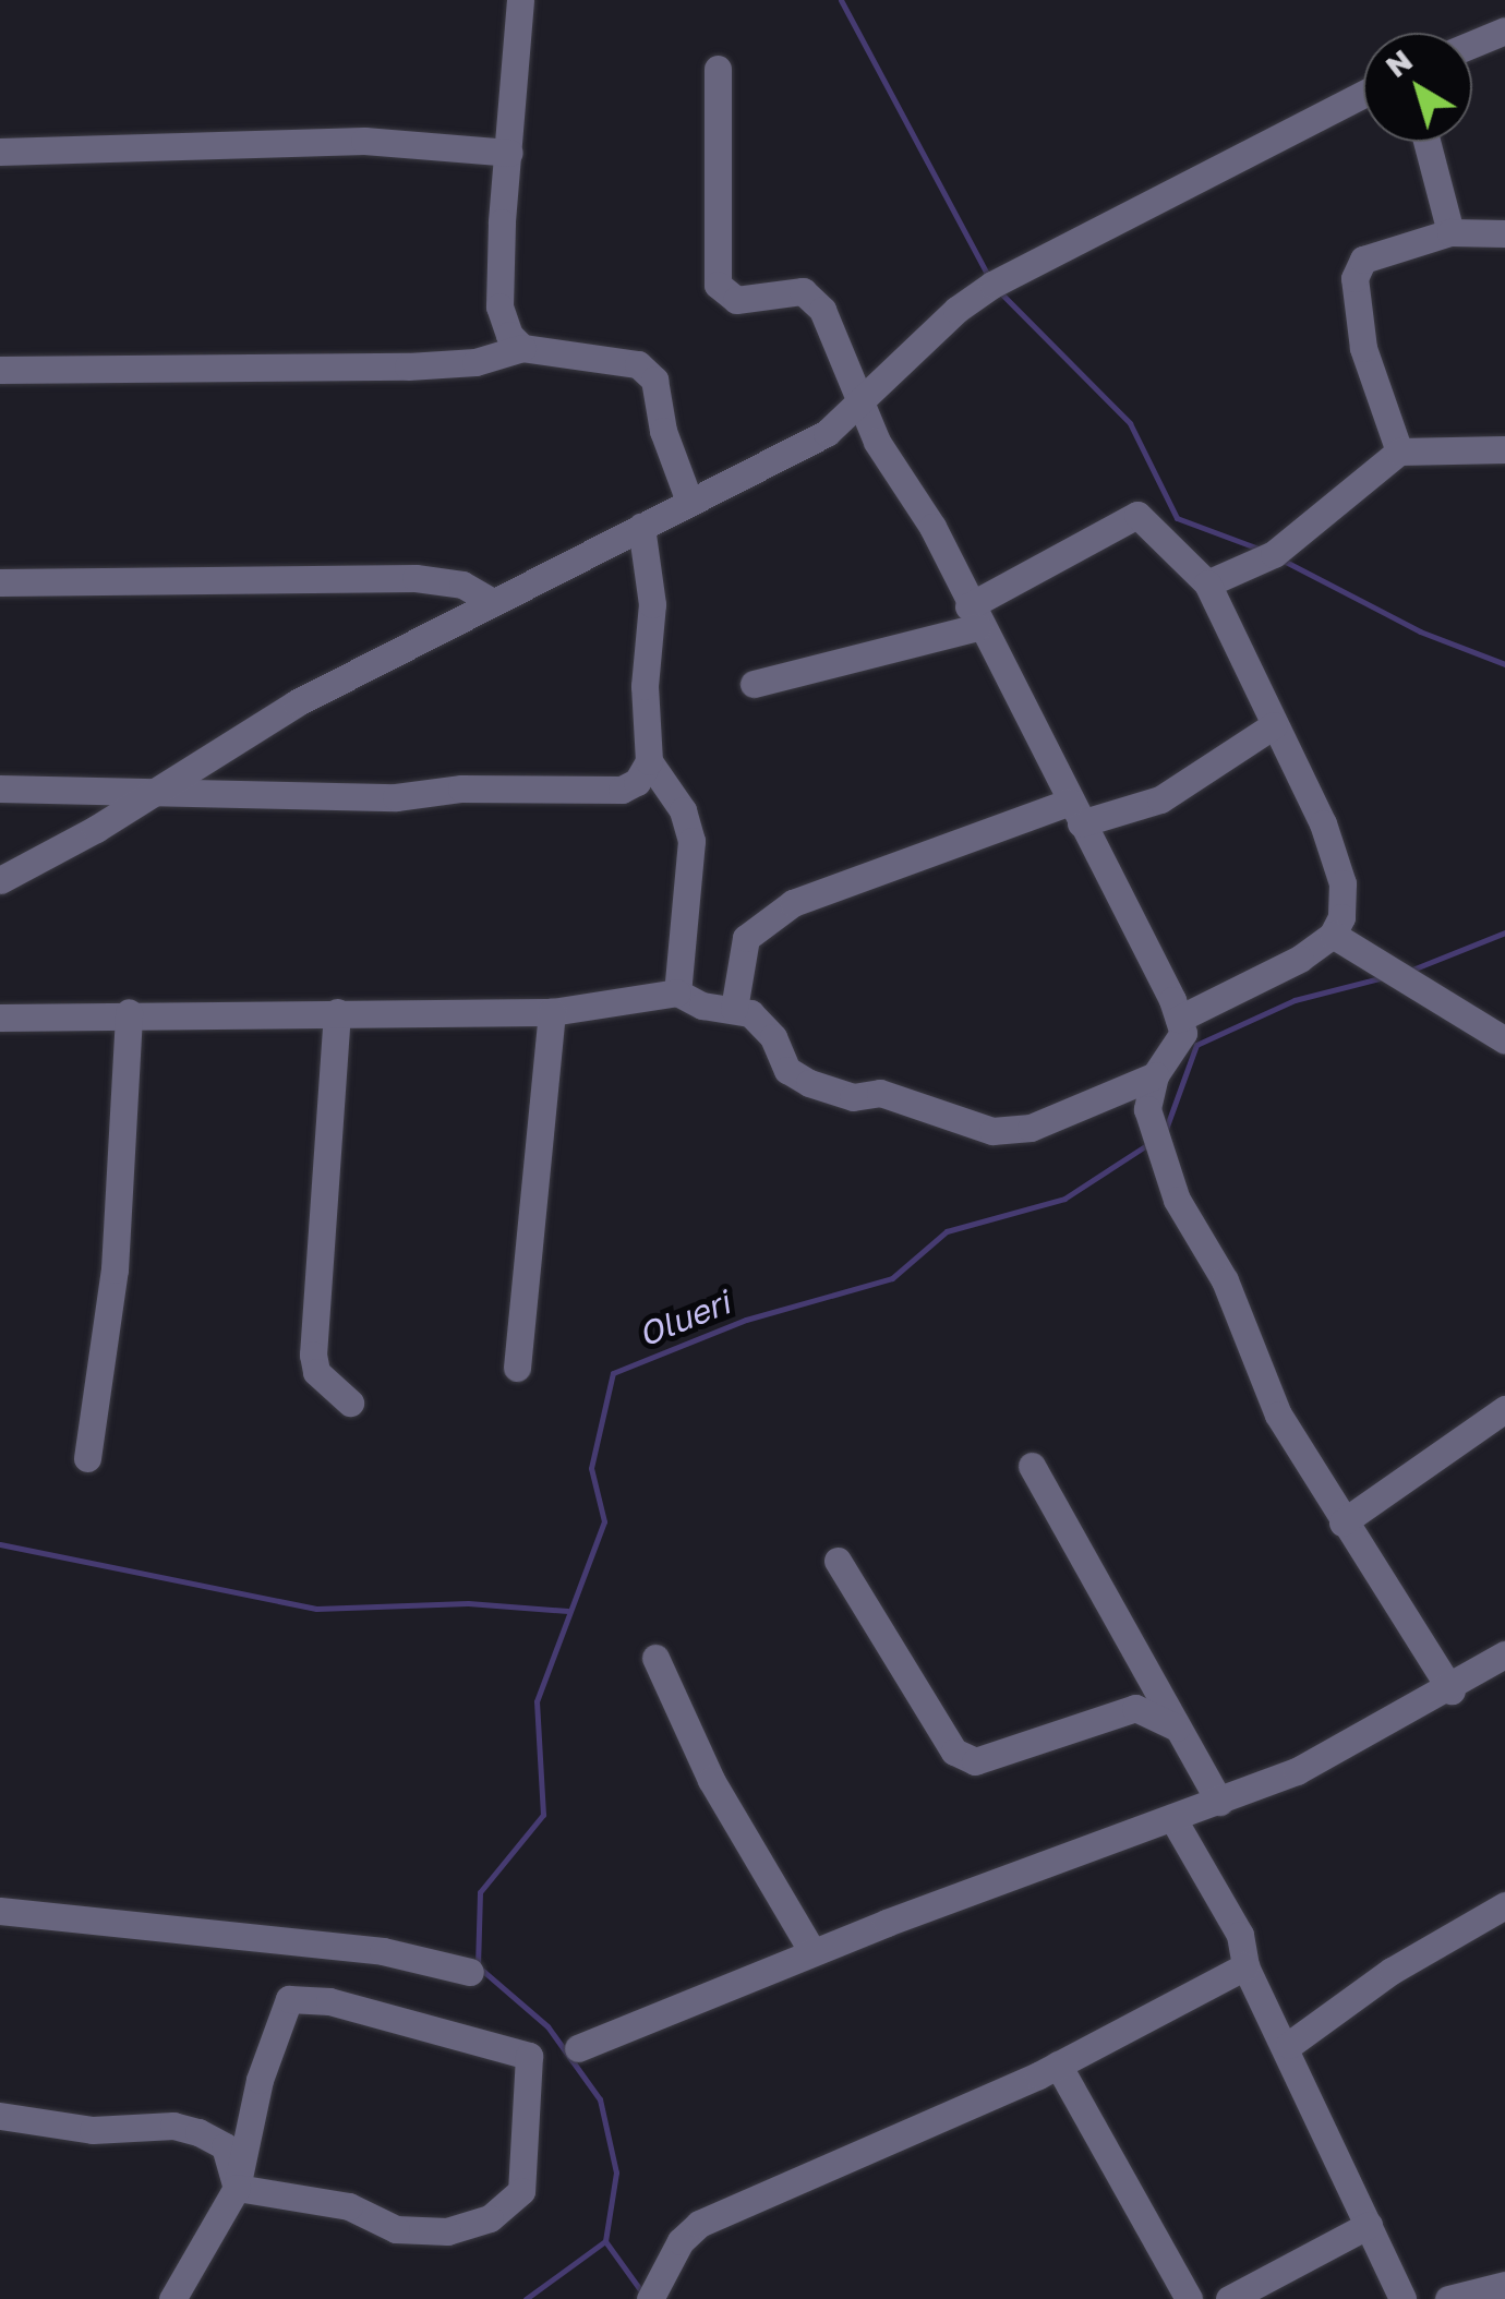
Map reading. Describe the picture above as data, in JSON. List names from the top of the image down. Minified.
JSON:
{"water":["Olueri"],"north":"top left"}
